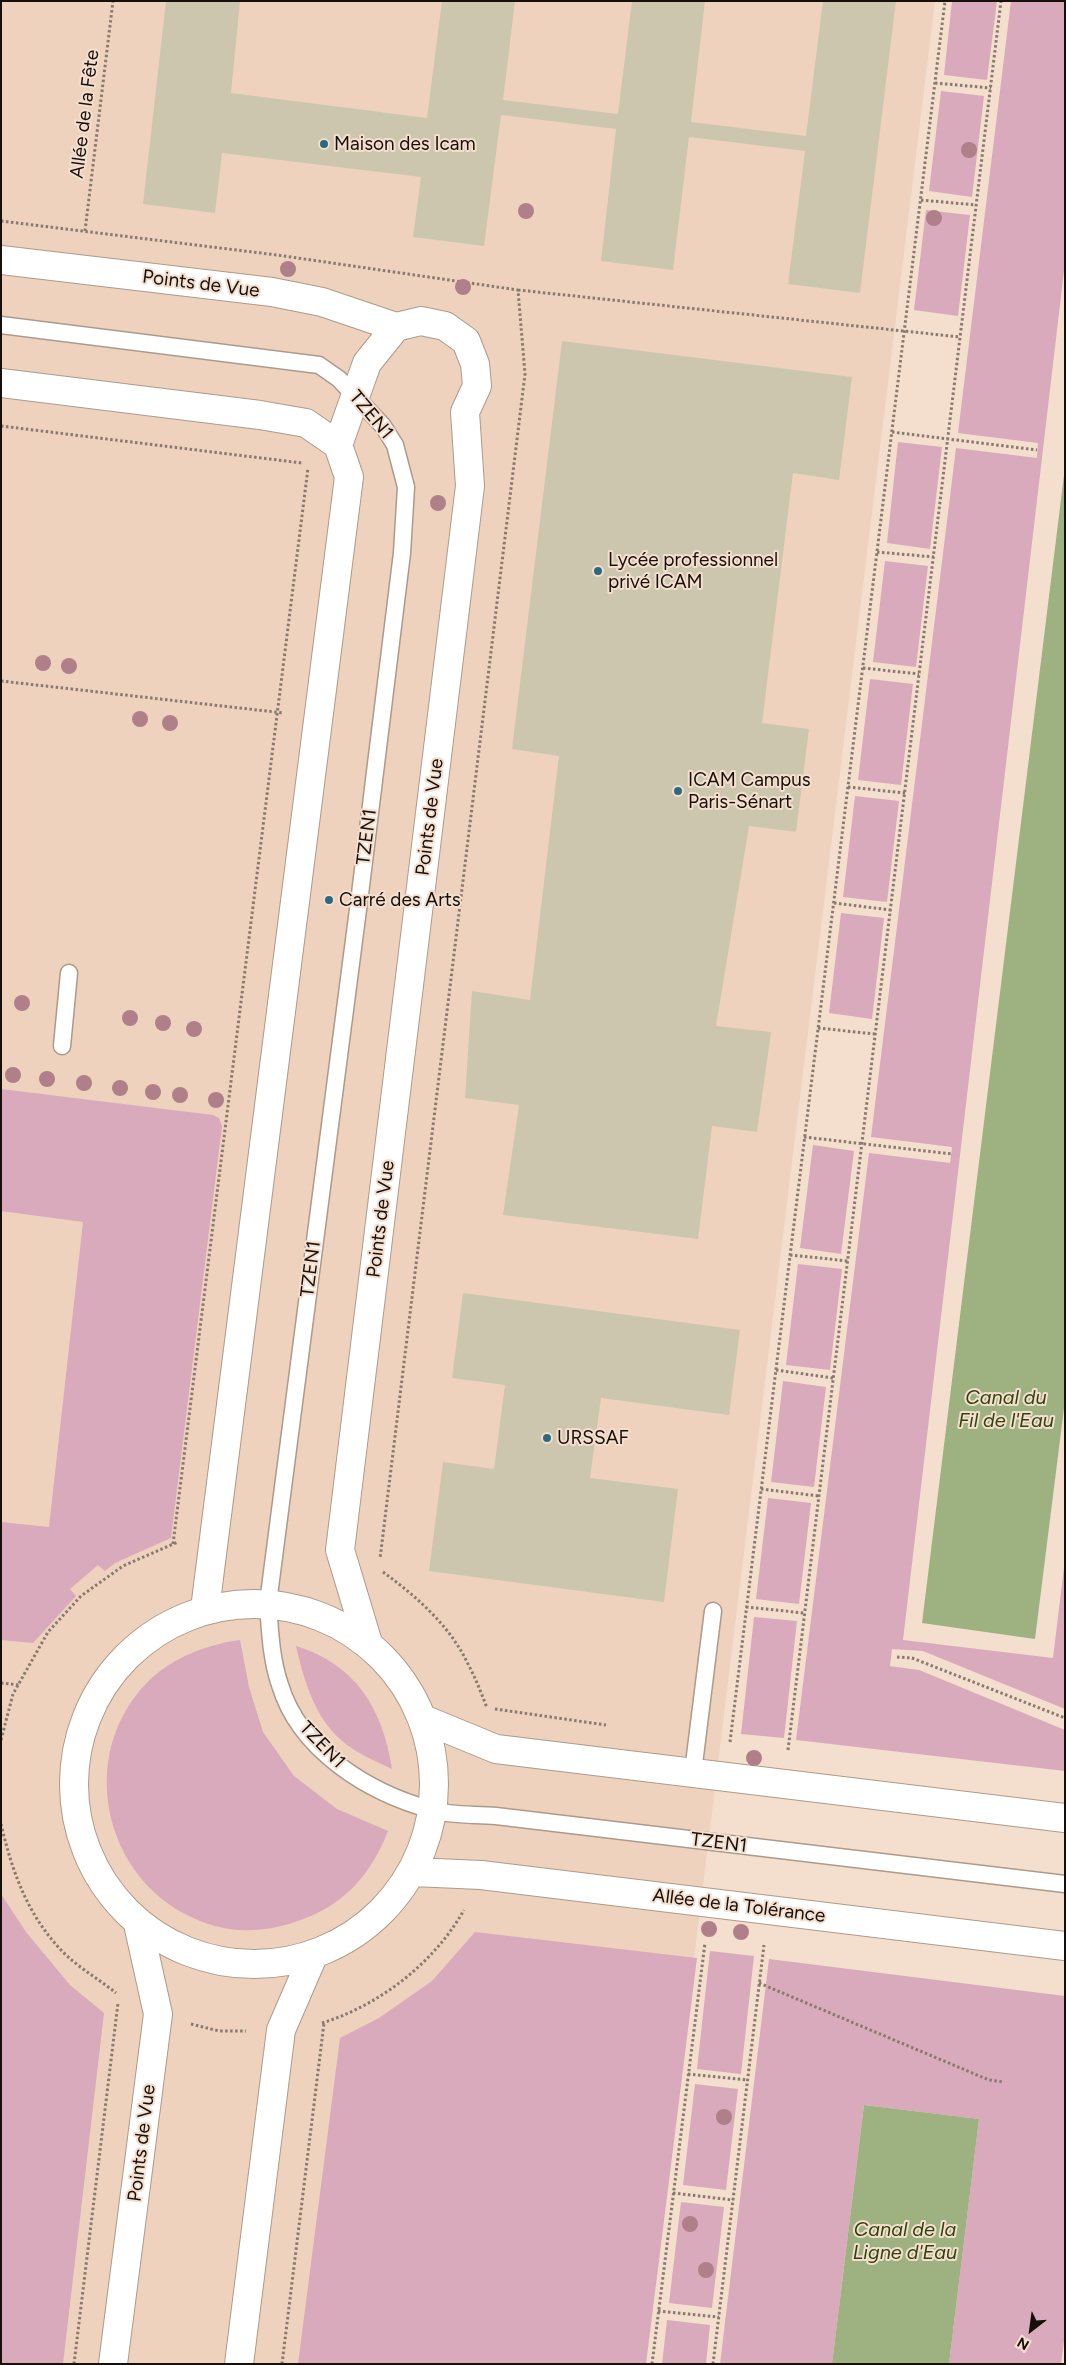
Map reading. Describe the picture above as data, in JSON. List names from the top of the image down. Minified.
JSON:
{"streets":{"street":["Points de Vue","Allée de la Tolérance"],"lane":["TZEN1"],"path":["Allée de la Fête"]},"water":["Canal du Fil de l'Eau","Canal de la Ligne d'Eau"],"places":["Maison des Icam","Lycée professionnel privé ICAM","ICAM Campus Paris-Sénart","Carré des Arts","URSSAF"],"north":"bottom left"}
